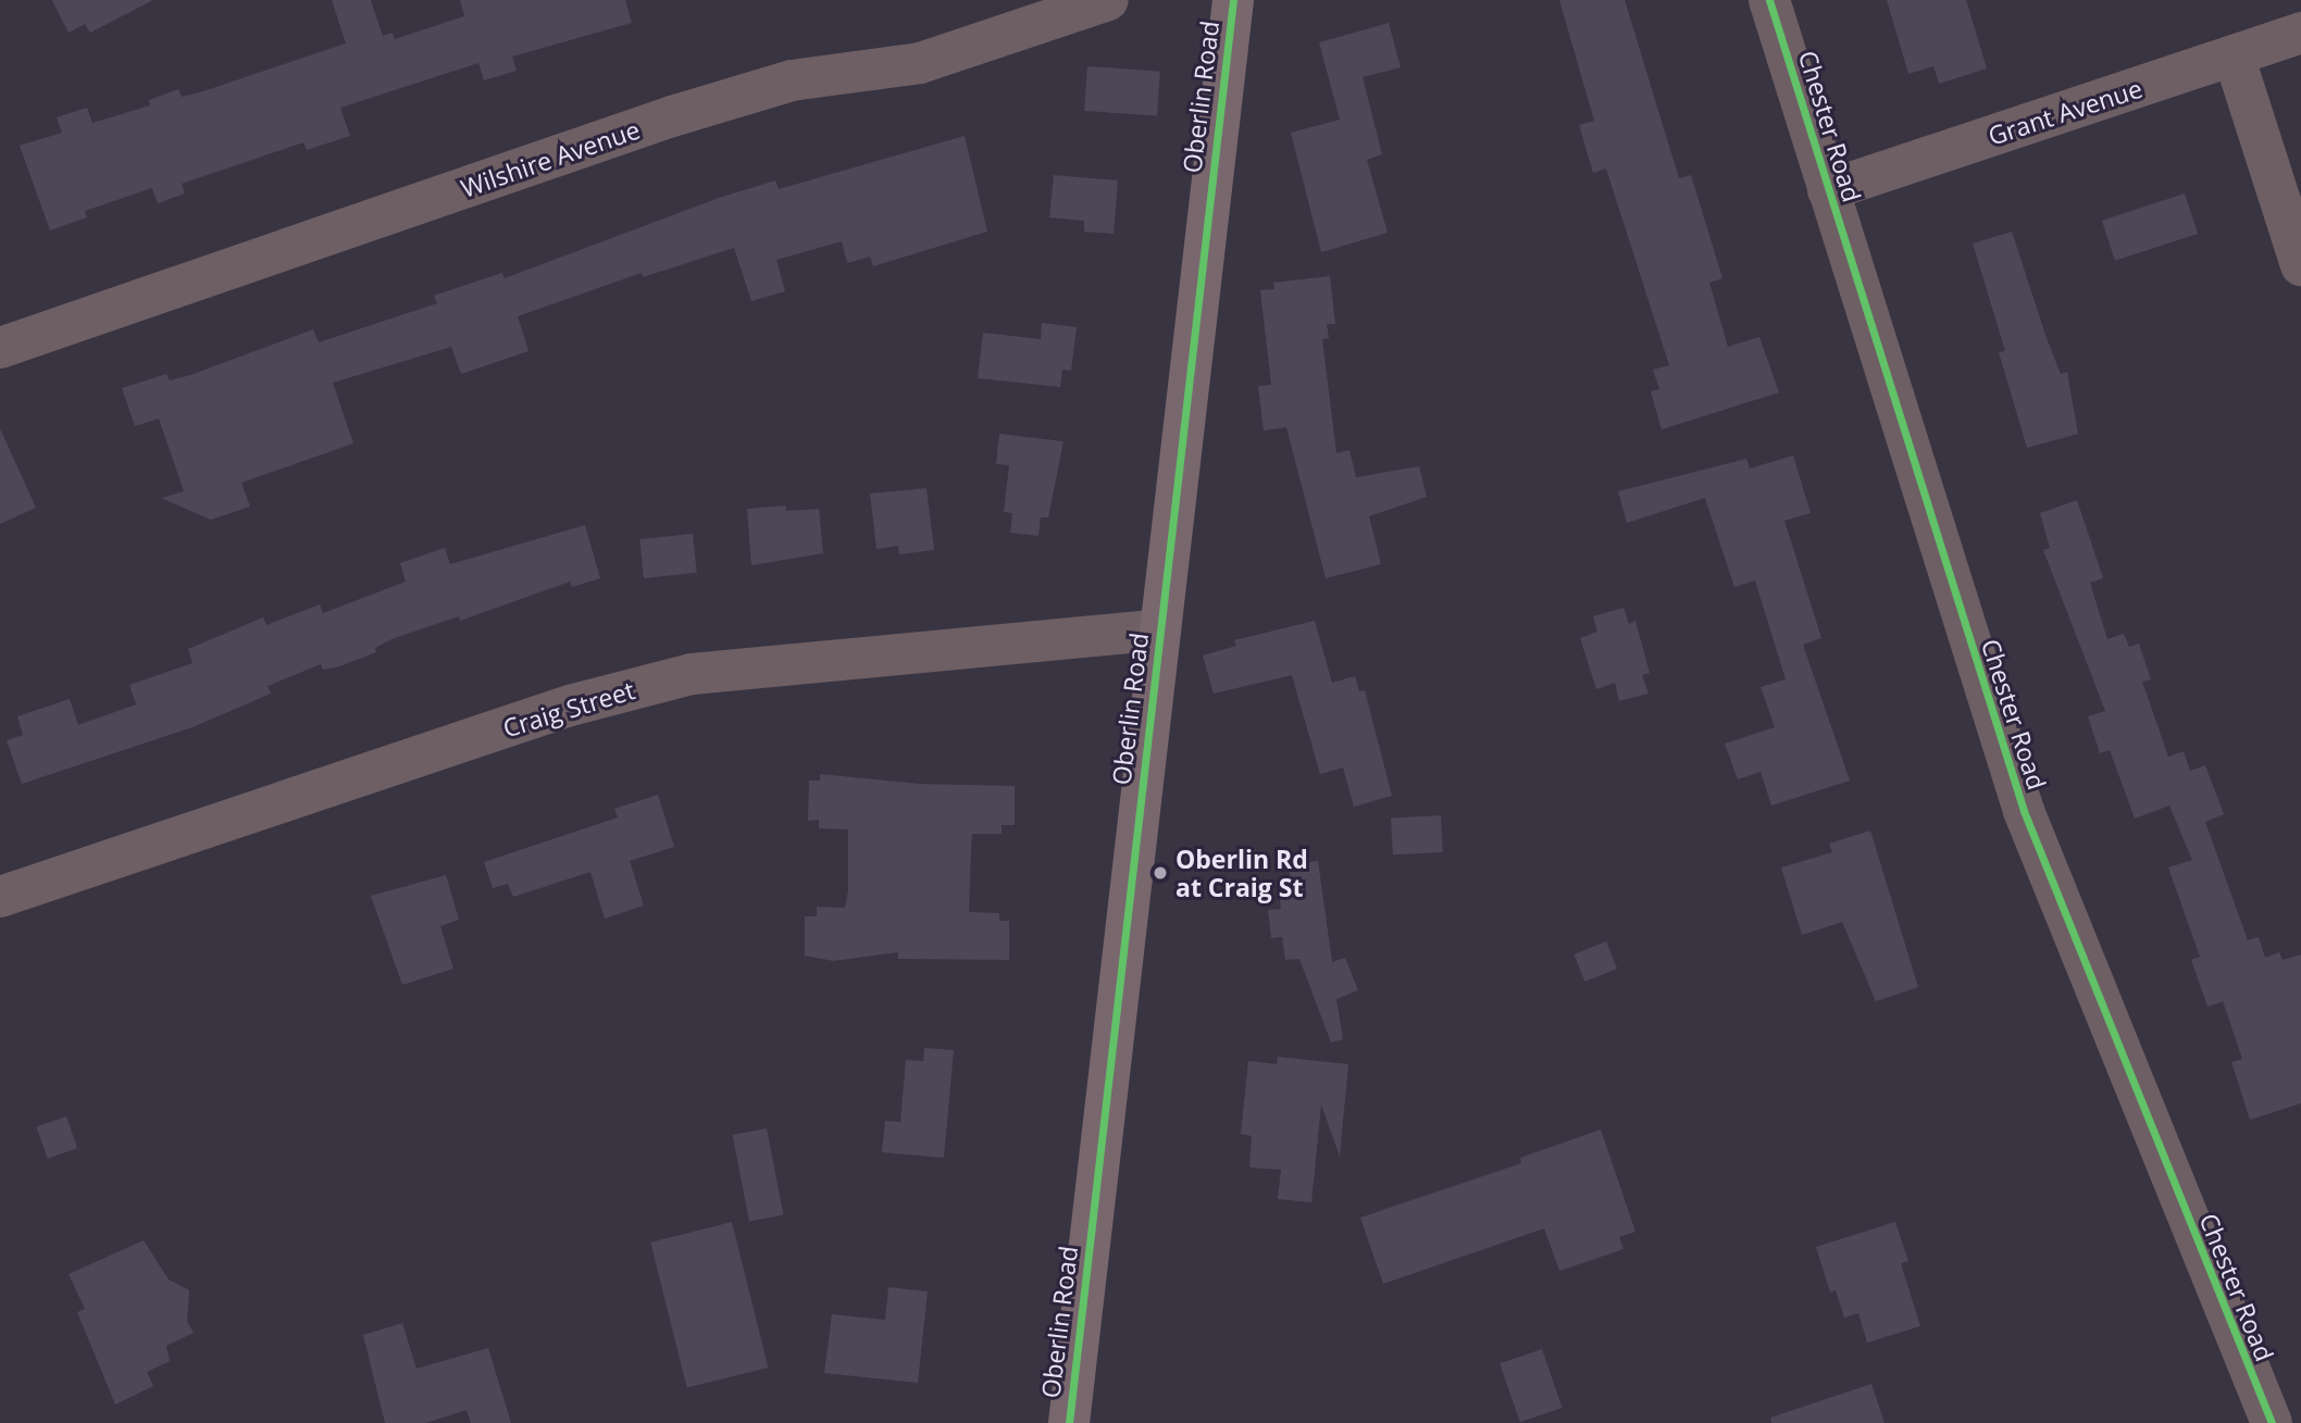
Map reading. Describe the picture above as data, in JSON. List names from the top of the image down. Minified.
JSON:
{"streets":{"main road":["Oberlin Road"],"street":["Grant Avenue","Chester Road","Wilshire Avenue","Craig Street"]},"crossings":[["Oberlin Road","Craig Street"],["Grant Avenue","Chester Road"]],"places":["Oberlin Rd at Craig St"]}
